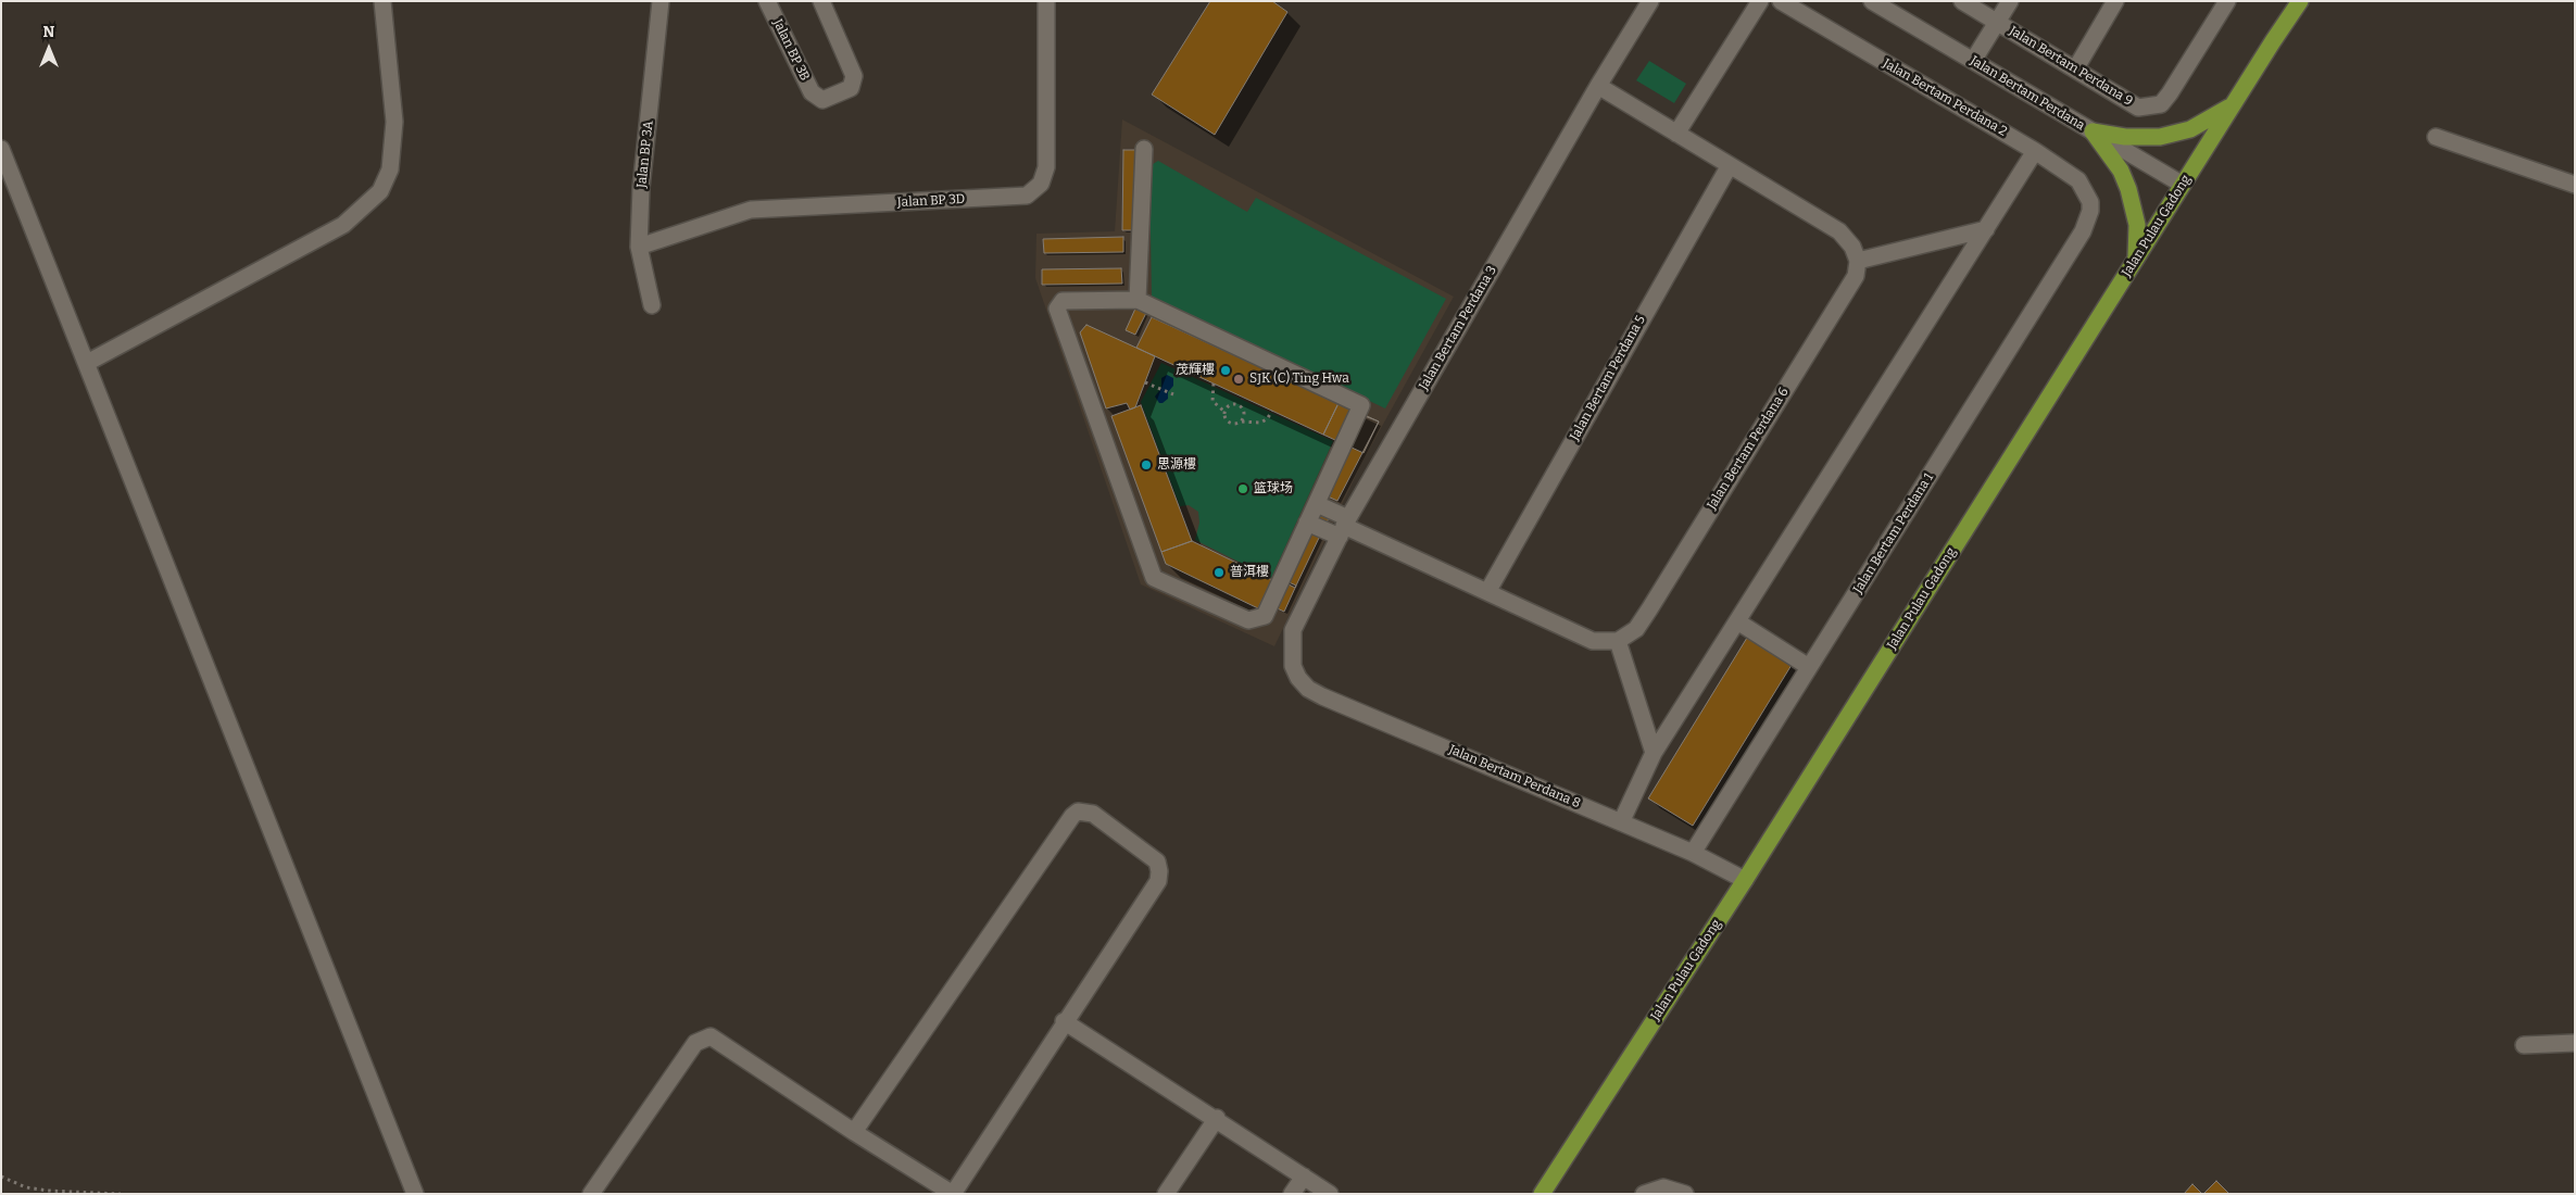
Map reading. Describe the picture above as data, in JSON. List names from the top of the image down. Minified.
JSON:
{"streets":{"main road":["Jalan Pulau Gadong"],"street":["Jalan BP 3B","Jalan Bertam Perdana 9","Jalan Bertam Perdana","Jalan Bertam Perdana 2","Jalan BP 3A","Jalan BP 3D","Jalan Bertam Perdana 3","Jalan Bertam Perdana 5","Jalan Bertam Perdana 6","Jalan Bertam Perdana 1","Jalan Bertam Perdana 8"]},"crossings":[["Jalan Bertam Perdana","Jalan Pulau Gadong"],["Jalan Bertam Perdana 2","Jalan Bertam Perdana 1"],["Jalan BP 3A","Jalan BP 3D"],["Jalan Pulau Gadong","Jalan Bertam Perdana 8"],["Jalan Bertam Perdana 3","Jalan Bertam Perdana 8"],["Jalan Bertam Perdana 1","Jalan Bertam Perdana 8"]],"places":["茂輝樓","SJK (C) Ting Hwa","思源樓","篮球场","普洱樓"],"north":"top"}
